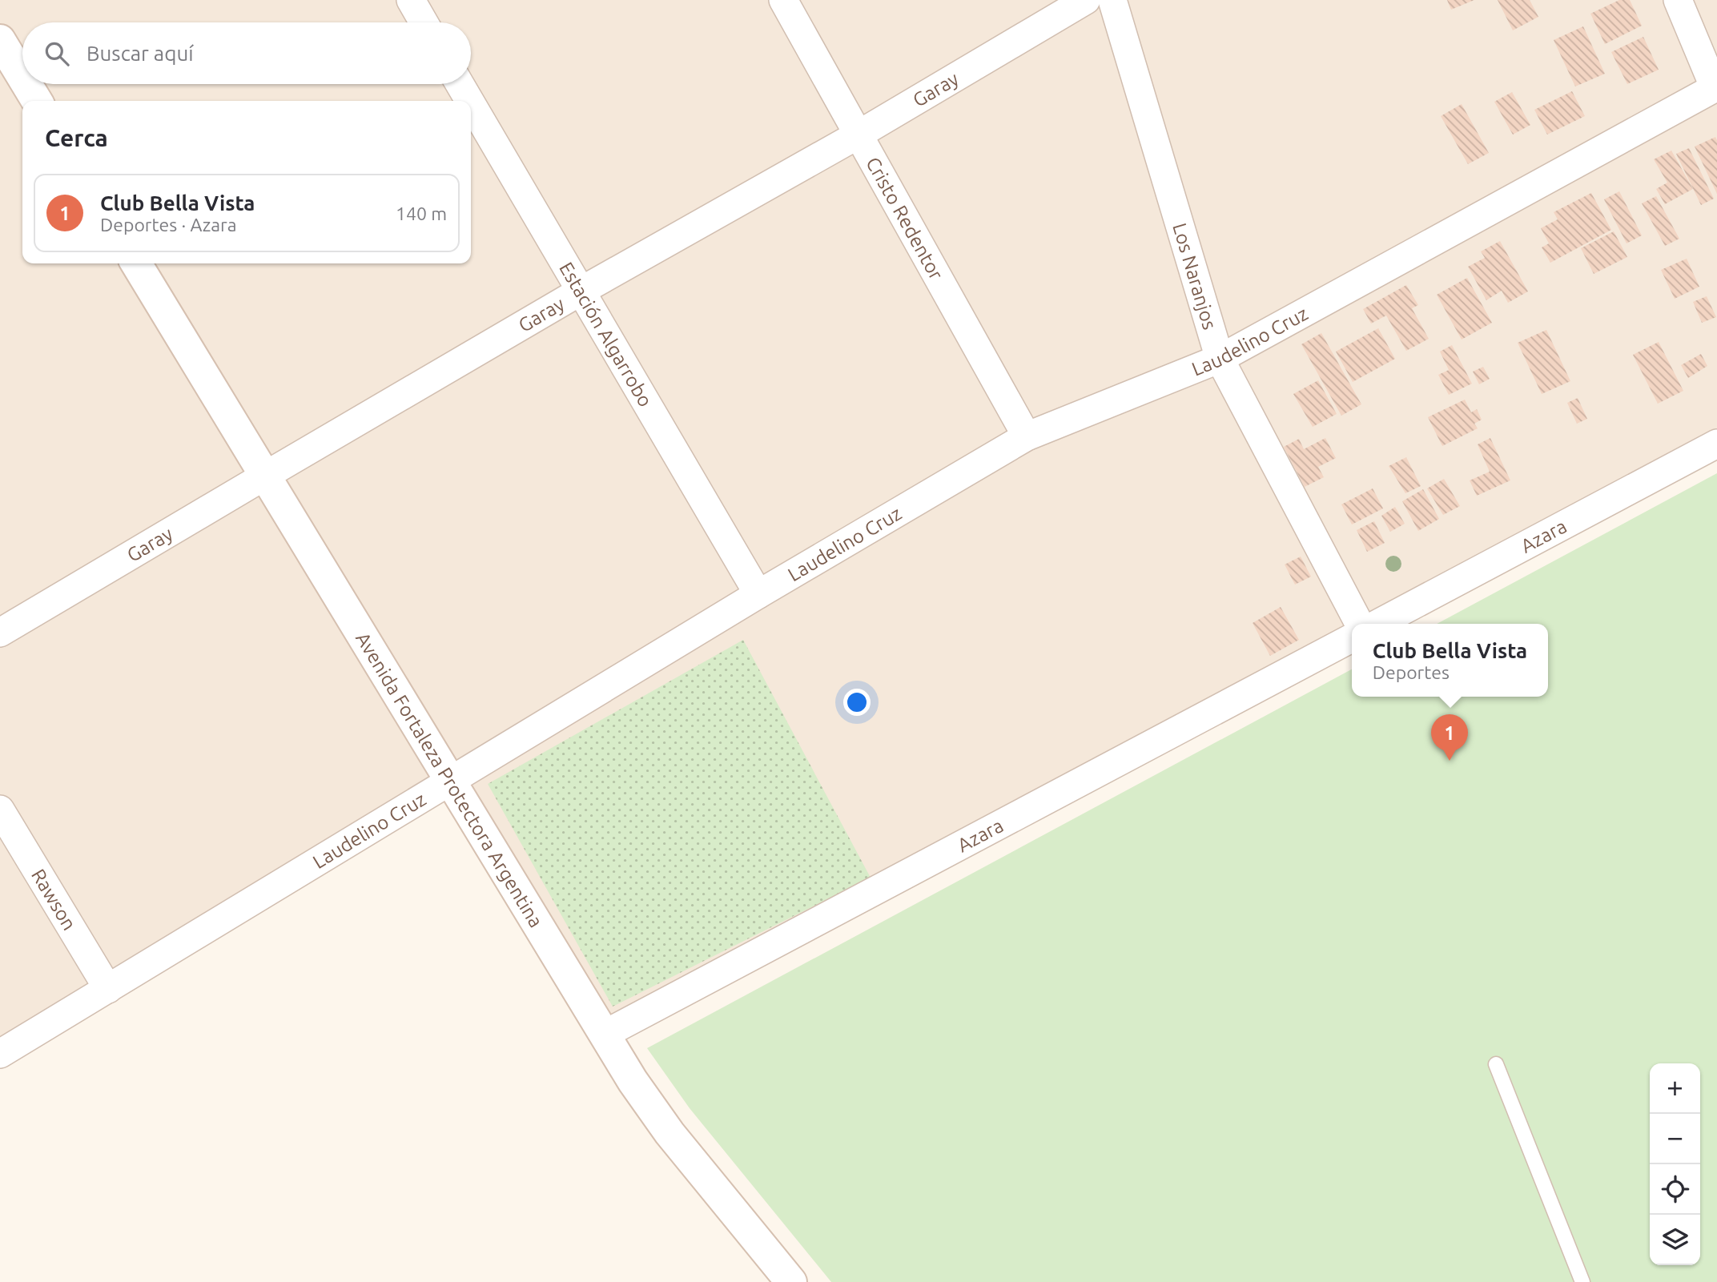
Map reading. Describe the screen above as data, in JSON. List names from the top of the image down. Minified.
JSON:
{"streets":{"main road":["Avenida Fortaleza Protectora Argentina"],"street":["Garay","Cristo Redentor","Los Naranjos","Estación Algarrobo","Laudelino Cruz","Azara","Rawson"]},"crossings":[["Garay","Cristo Redentor"],["Garay","Estación Algarrobo"],["Garay","Avenida Fortaleza Protectora Argentina"],["Cristo Redentor","Laudelino Cruz"],["Los Naranjos","Laudelino Cruz"],["Estación Algarrobo","Laudelino Cruz"],["Laudelino Cruz","Avenida Fortaleza Protectora Argentina"],["Laudelino Cruz","Rawson"],["Azara","Avenida Fortaleza Protectora Argentina"]],"page":{"search":"Buscar aquí","heading":"Cerca","list":[{"mark":"1","name":"Club Bella Vista","note":"Deportes · Azara","value":"140 m"}],"popup":["Club Bella Vista","Deportes"],"pins":"1","map_buttons":["+","−"]}}
